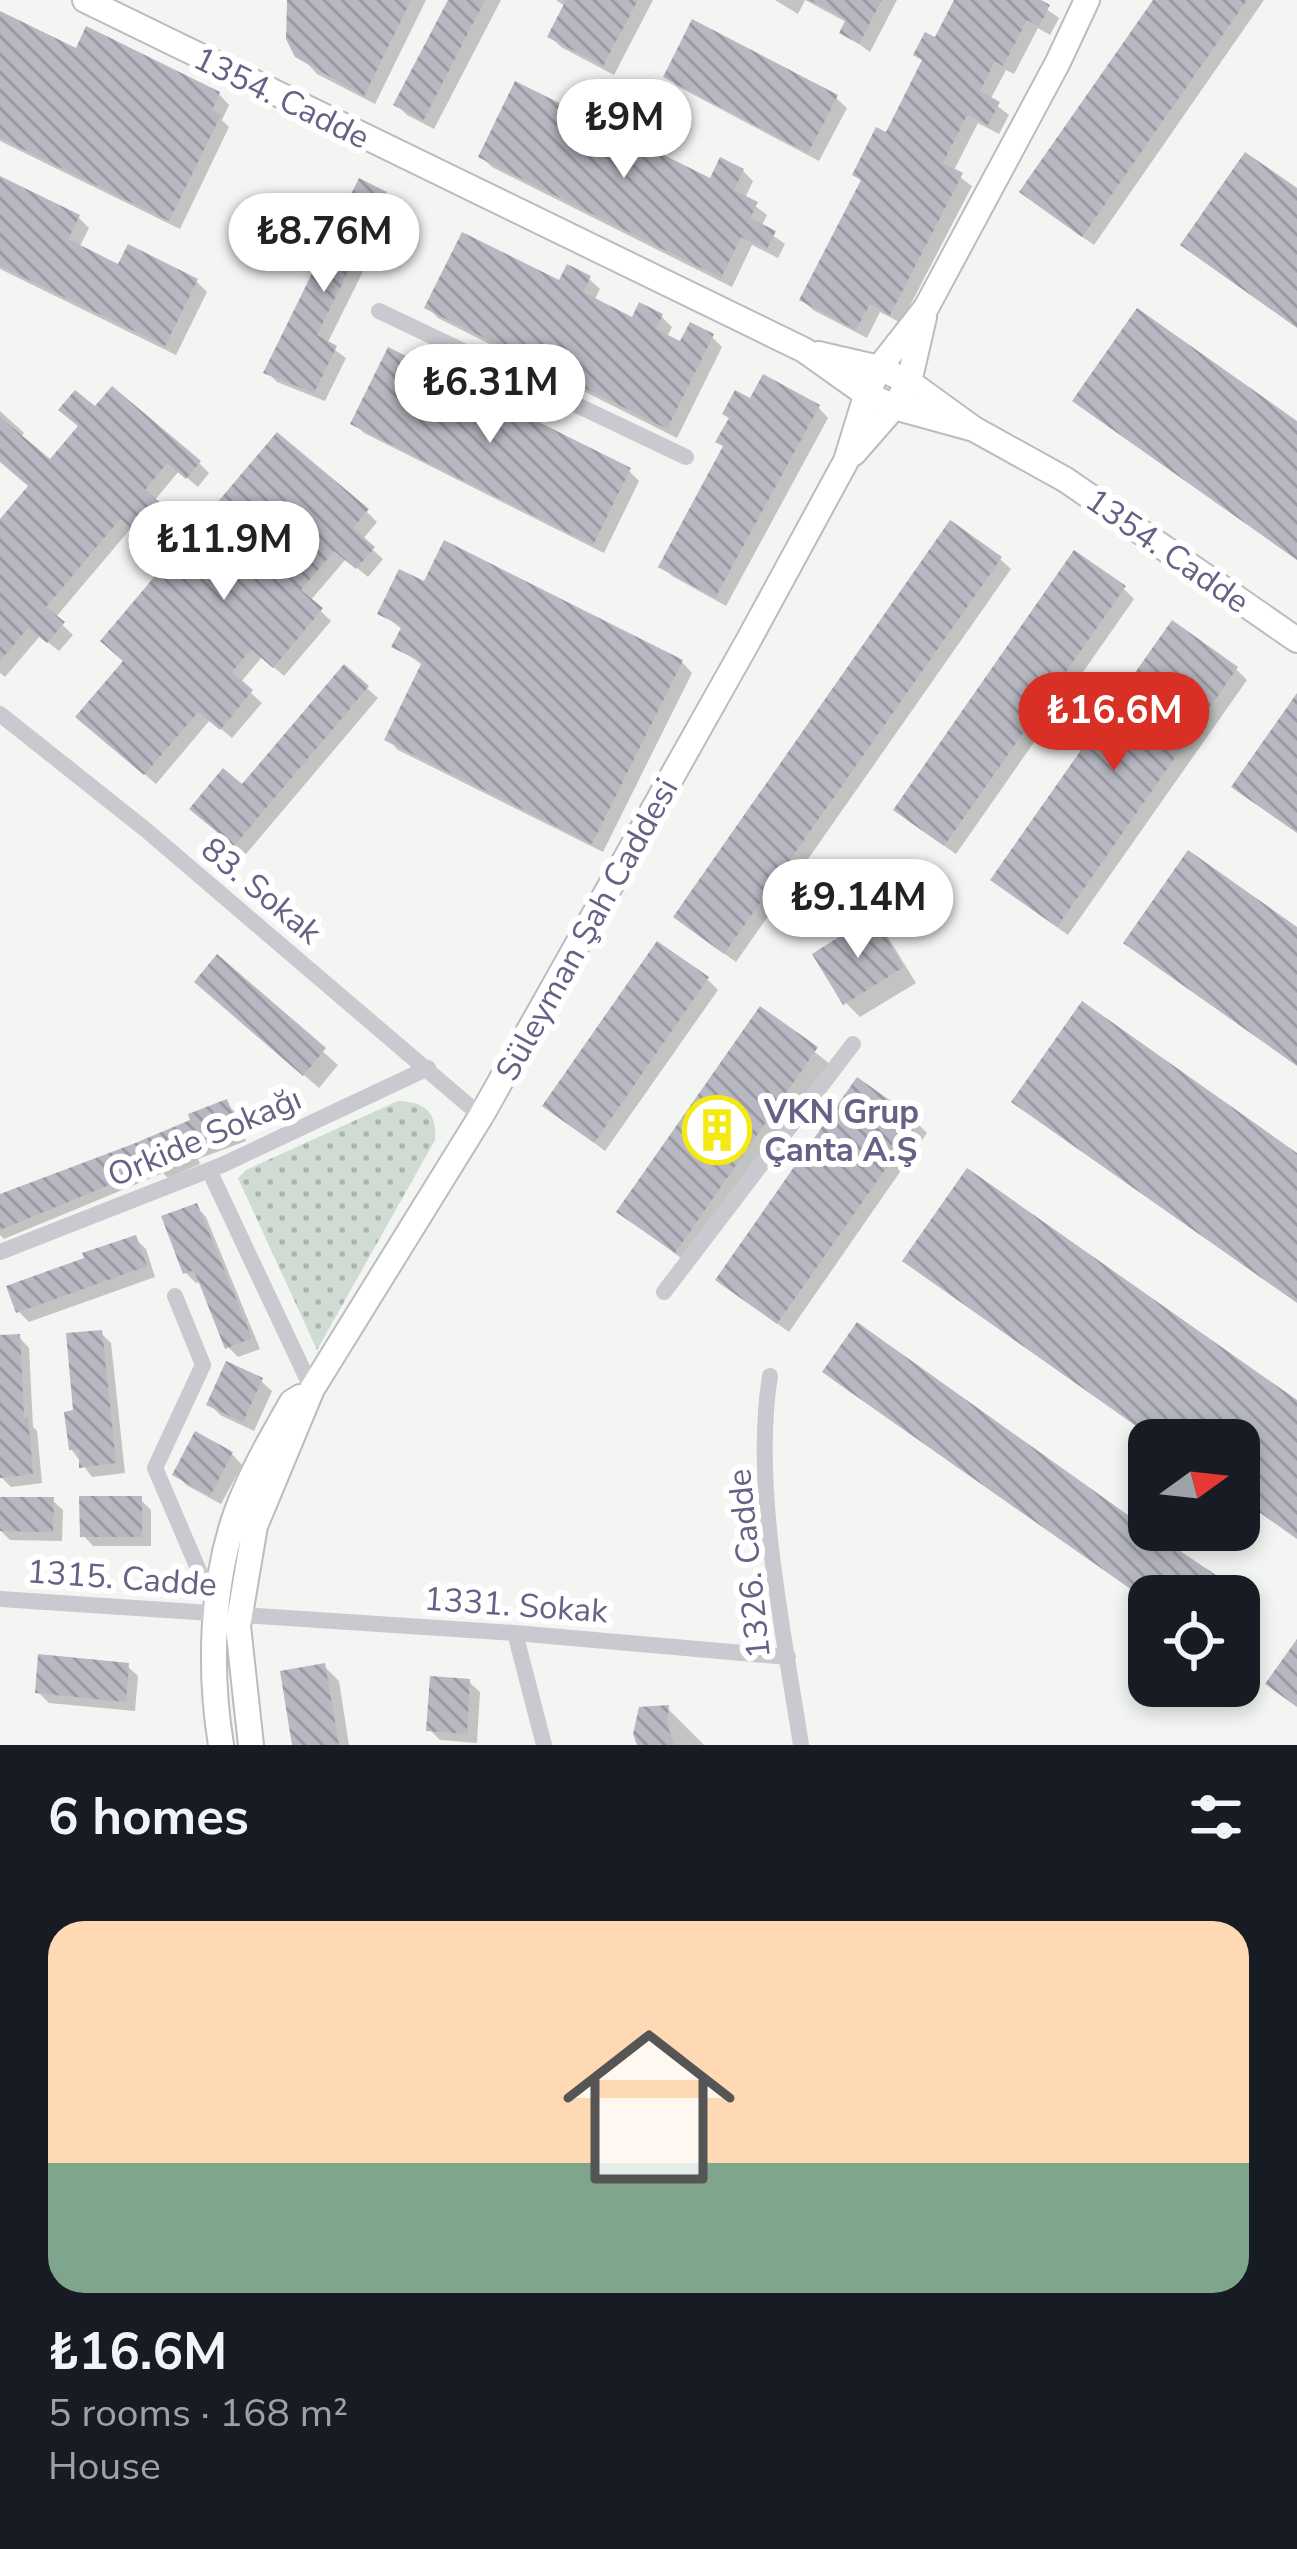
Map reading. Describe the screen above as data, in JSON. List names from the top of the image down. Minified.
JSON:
{"streets":{"main road":["1354. Cadde","Süleyman Şah Caddesi"],"street":["83. Sokak","Orkide Sokağı","1326. Cadde","1315. Cadde","1331. Sokak"]},"crossings":[["83. Sokak","Süleyman Şah Caddesi"],["83. Sokak","Orkide Sokağı"],["Süleyman Şah Caddesi","1315. Cadde"],["Süleyman Şah Caddesi","1331. Sokak"],["1326. Cadde","1331. Sokak"],["1315. Cadde","1331. Sokak"]],"places":{"building":["VKN Grup Çanta A.Ş"]},"north":"right","page":{"price":["₺9M","₺8.76M","₺6.31M","₺11.9M","₺16.6M","₺9.14M"],"heading":"6 homes","list":[{"name":"₺16.6M","note":"5 rooms · 168 m² · House"}]}}
